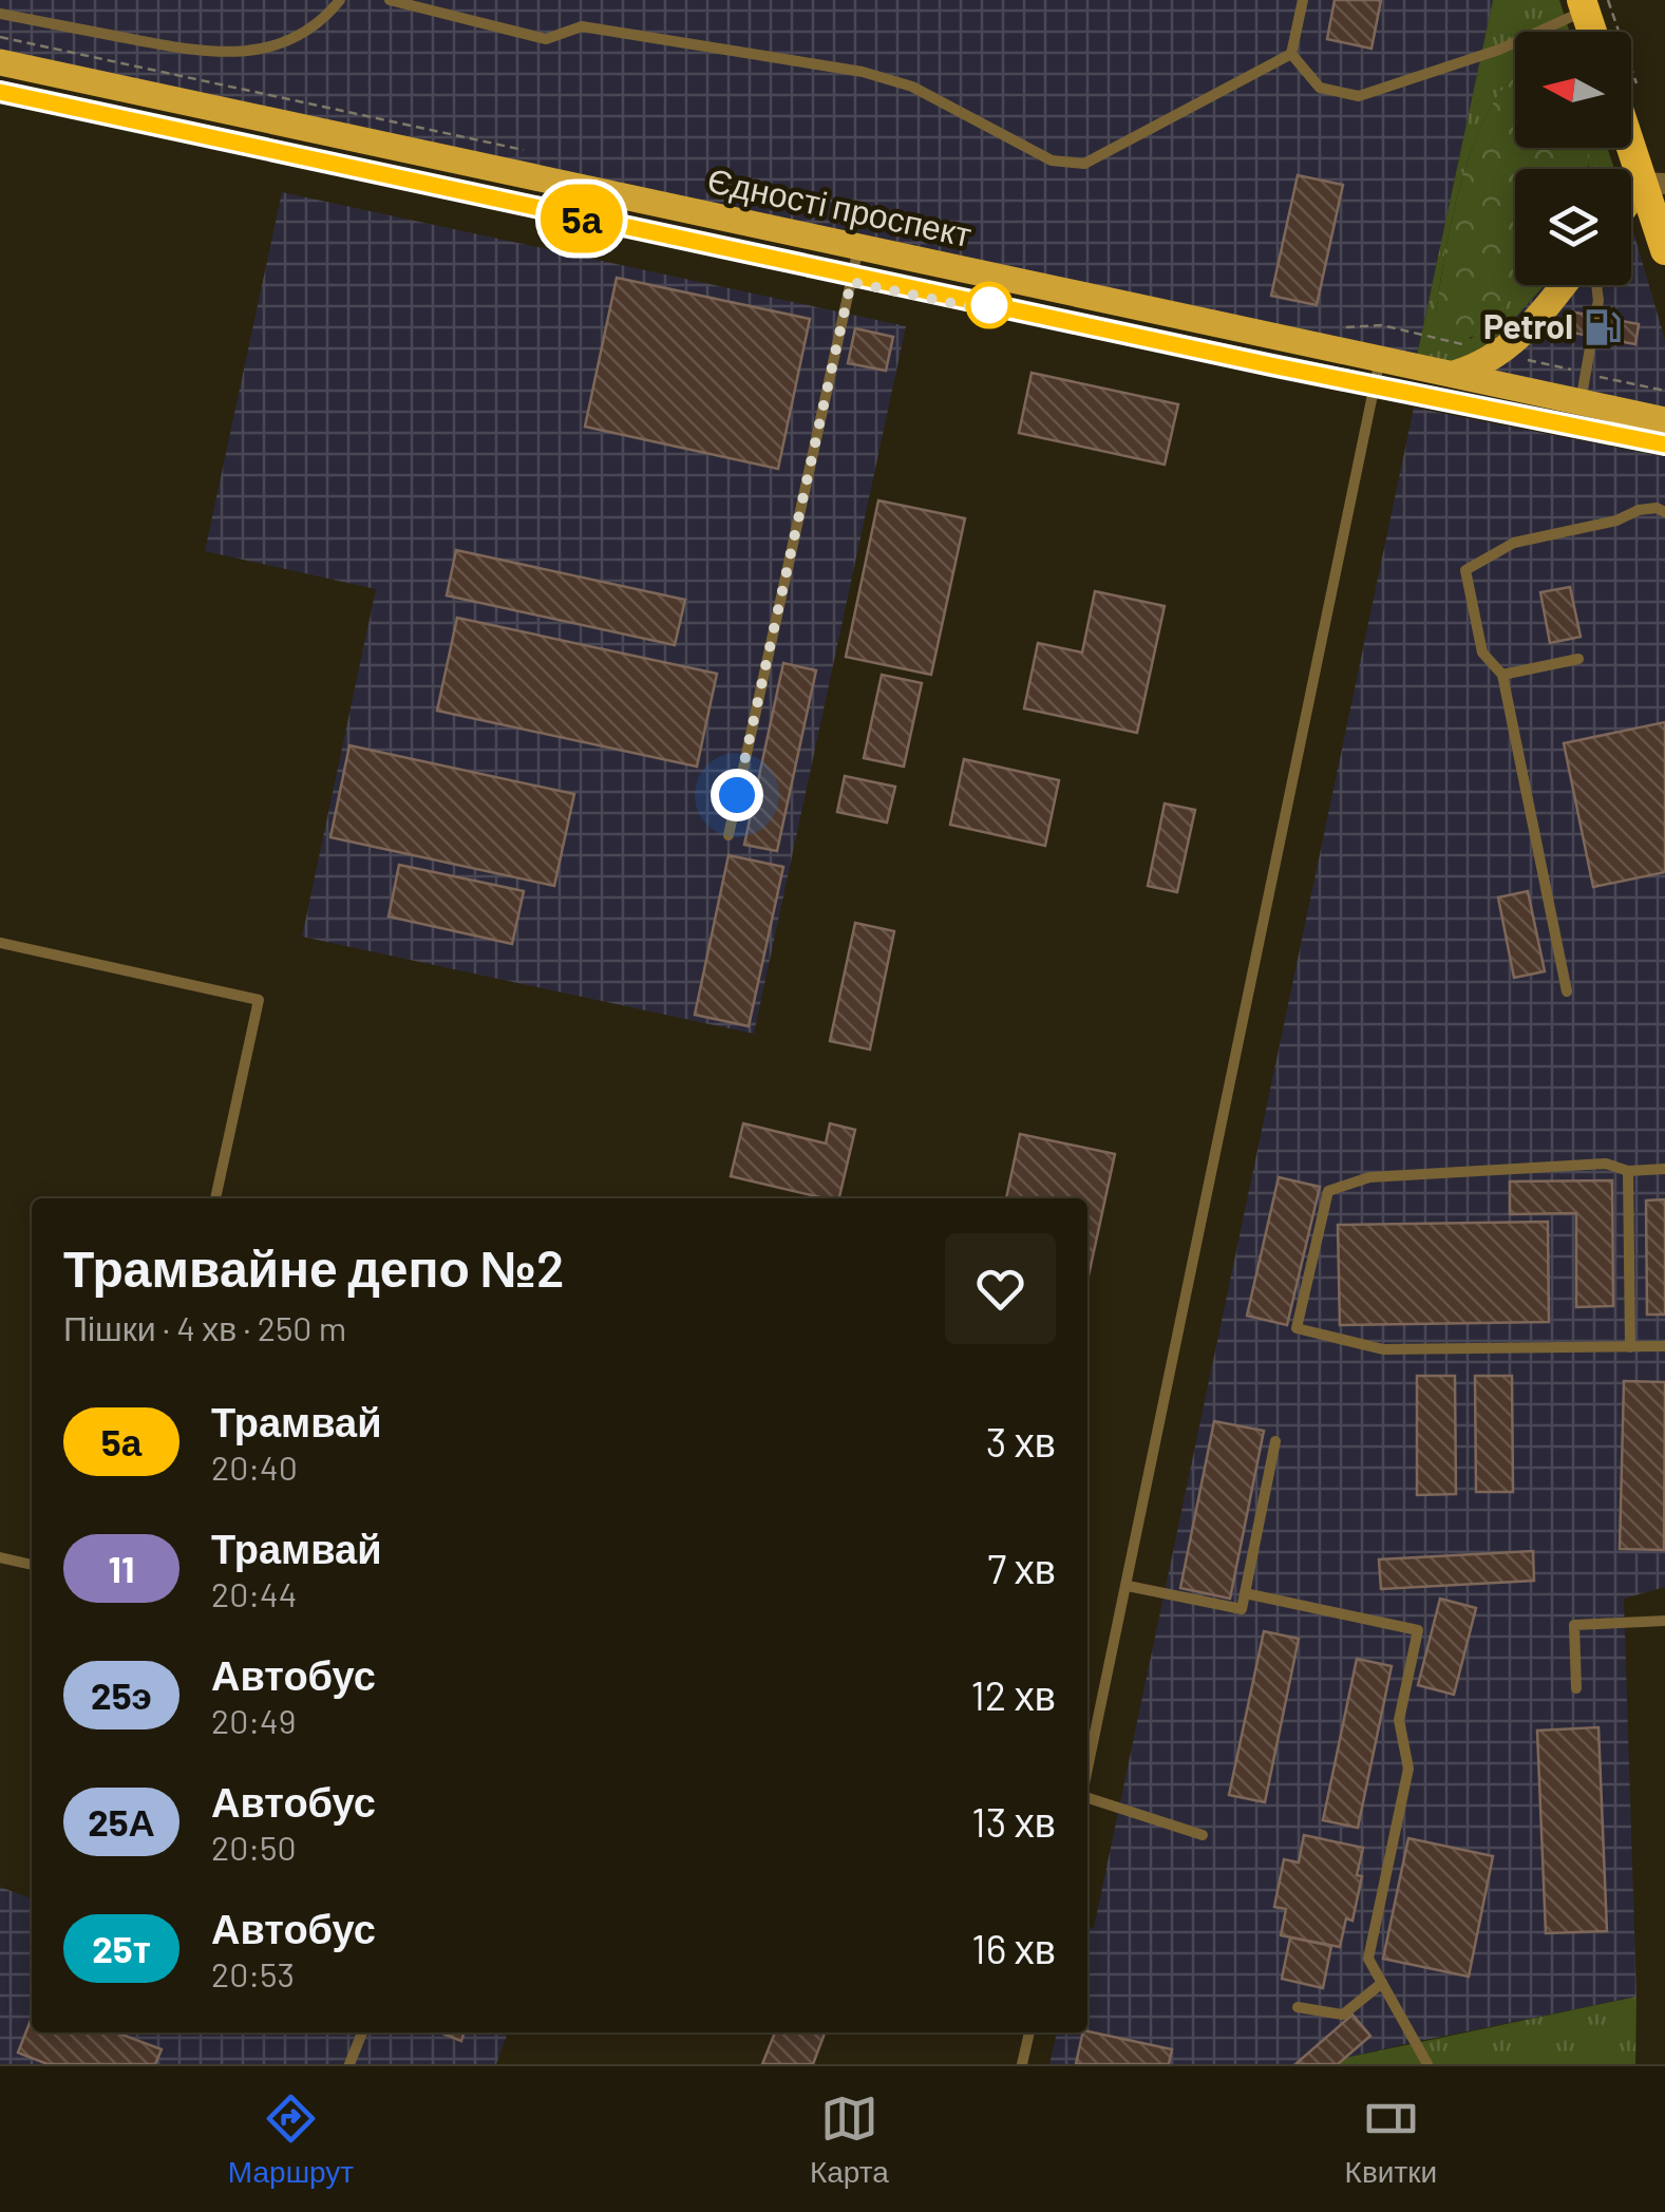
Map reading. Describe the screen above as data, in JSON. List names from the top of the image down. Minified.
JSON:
{"streets":{"main road":["Єдності проспект"]},"places":{"fuel station":["Petrol"]},"lines":["tram line 5а"],"north":"left","page":{"on_map":"5а","heading":["Трамвайне депо №2","Пішки · 4 хв · 250 m"],"list":[{"mark":"5а","name":"Трамвай","note":"20:40","value":"3 хв"},{"mark":"11","name":"Трамвай","note":"20:44","value":"7 хв"},{"mark":"25э","name":"Автобус","note":"20:49","value":"12 хв"},{"mark":"25А","name":"Автобус","note":"20:50","value":"13 хв"},{"mark":"25т","name":"Автобус","note":"20:53","value":"16 хв"}],"tabs":["Маршрут","Карта","Квитки"]}}
